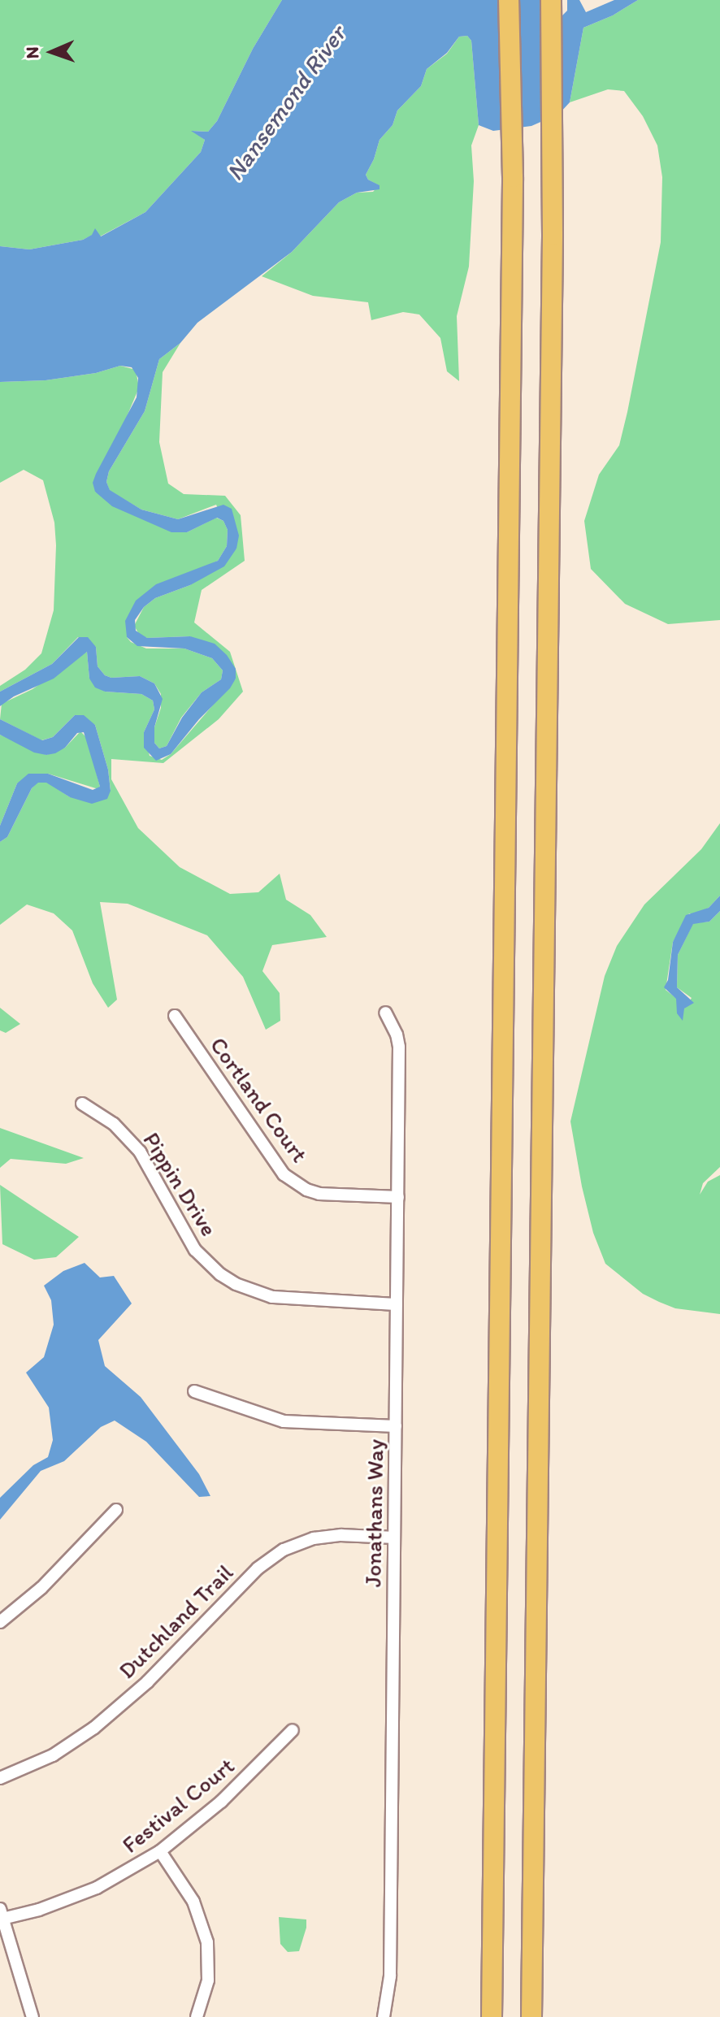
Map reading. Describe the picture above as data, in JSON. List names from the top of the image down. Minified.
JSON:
{"streets":{"street":["Cortland Court","Pippin Drive","Jonathans Way","Dutchland Trail","Festival Court"]},"crossings":[["Cortland Court","Jonathans Way"],["Pippin Drive","Jonathans Way"],["Jonathans Way","Dutchland Trail"]],"water":["Nansemond River"],"north":"left"}
